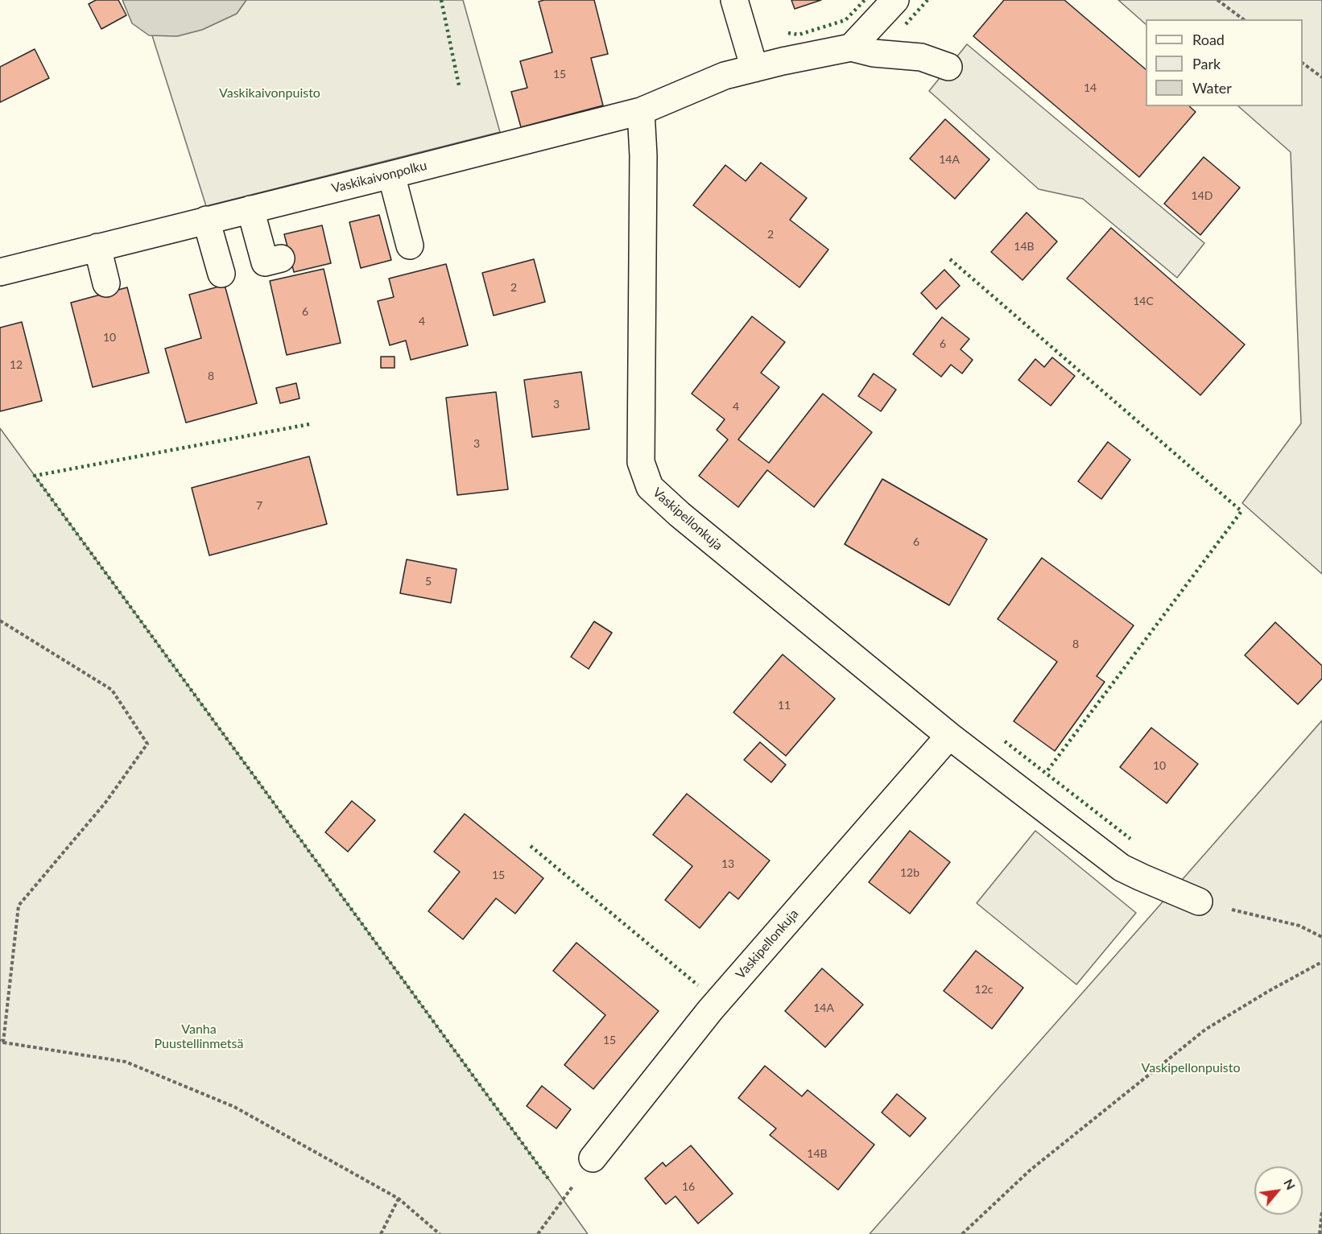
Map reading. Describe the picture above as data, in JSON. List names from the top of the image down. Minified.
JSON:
{"streets":{"street":["Vaskikaivonpolku","Vaskipellonkuja"]},"crossings":[["Vaskikaivonpolku","Vaskipellonkuja"]],"parks":["Vaskikaivonpuisto","Vanha Puustellinmetsä","Vaskipellonpuisto"],"house_numbers":["15","14","14A","14D","2","14B","2","14C","6","4","10","6","12","8","3","4","3","7","6","5","8","11","10","13","12b","15","12c","14A","15","14B","16"],"legend":["Road","Park","Water"],"north":"top right"}
